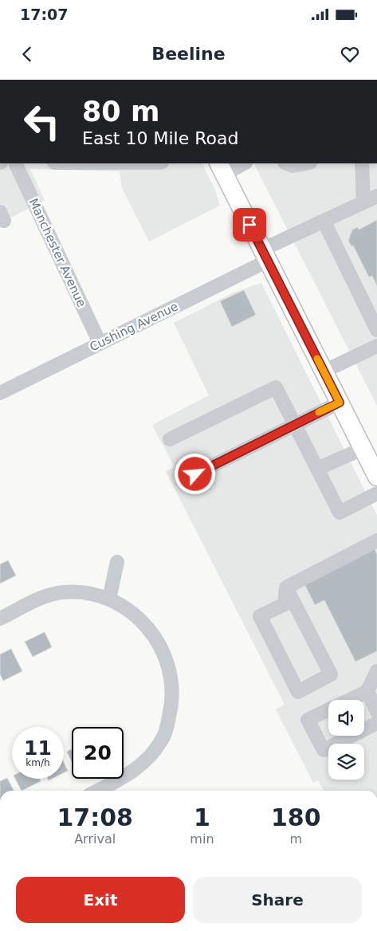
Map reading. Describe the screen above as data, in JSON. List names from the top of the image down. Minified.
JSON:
{"streets":{"street":["Manchester Avenue","Cushing Avenue"]},"crossings":[["Manchester Avenue","Cushing Avenue"]],"page":{"status":"17:07","header":"Beeline","turn":["80 m","East 10 Mile Road"],"speed":"11 km/h","limit":"20","eta":["17:08","Arrival","1","min","180","m"],"buttons":["Exit","Share"]}}
